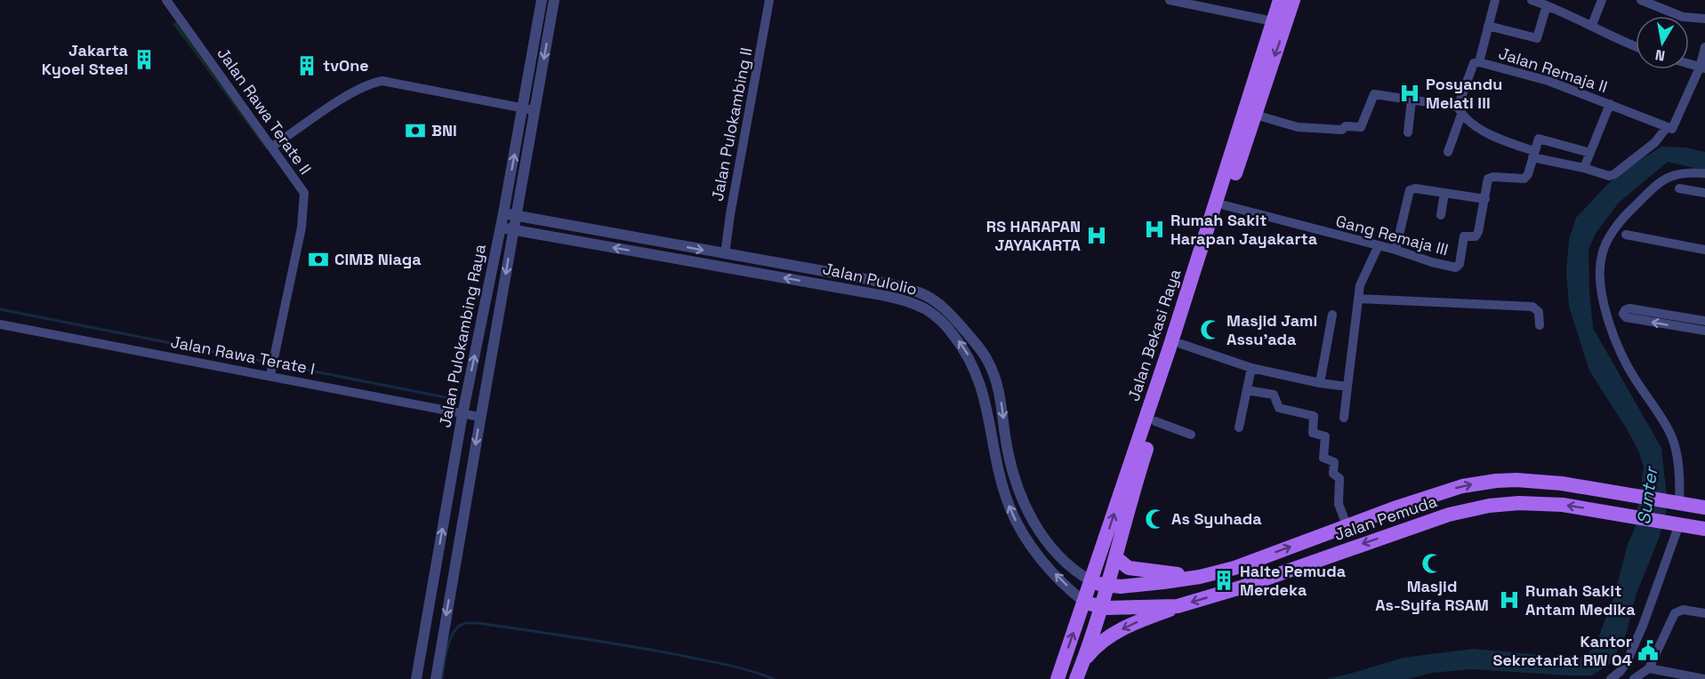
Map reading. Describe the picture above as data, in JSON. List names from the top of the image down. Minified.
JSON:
{"streets":{"main road":["Jalan Bekasi Raya","Jalan Pemuda"],"street":["Jalan Remaja II","Jalan Rawa Terate II","Jalan Pulokambing II","Gang Remaja III","Jalan Pulolio","Jalan Pulokambing Raya","Jalan Rawa Terate I"]},"crossings":[["Jalan Rawa Terate II","Jalan Rawa Terate I"],["Jalan Pulokambing II","Jalan Pulolio"],["Gang Remaja III","Jalan Bekasi Raya"],["Jalan Pulolio","Jalan Bekasi Raya"],["Jalan Pulolio","Jalan Pulokambing Raya"],["Jalan Pulolio","Jalan Pemuda"],["Jalan Bekasi Raya","Jalan Pemuda"],["Jalan Pulokambing Raya","Jalan Rawa Terate I"]],"water":["Sunter"],"places":{"building":["Jakarta Kyoei Steel","tvOne","Halte Pemuda Merdeka"],"hospital":["Posyandu Melati III","Rumah Sakit Harapan Jayakarta","RS HARAPAN JAYAKARTA","Rumah Sakit Antam Medika"],"bank":["BNI","CIMB Niaga"],"mosque":["Masjid Jami Assu'ada","As Syuhada","Masjid As-Syifa RSAM"],"public building":["Kantor Sekretariat RW 04"]},"north":"bottom"}
